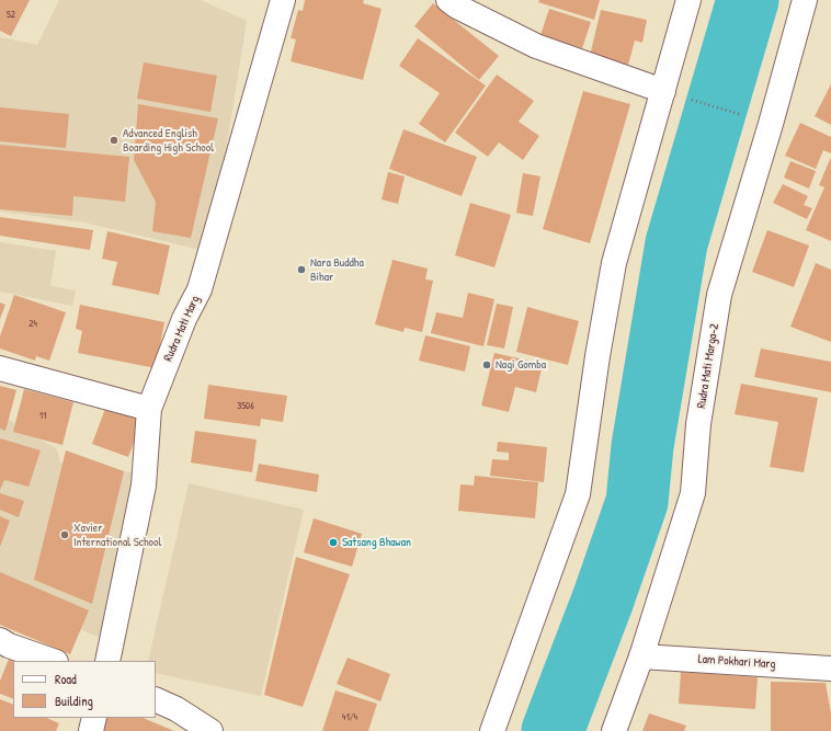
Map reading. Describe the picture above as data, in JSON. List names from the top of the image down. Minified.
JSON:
{"streets":{"street":["Rudra Mati Marg","Rudra Mati Marga-2","Lam Pokhari Marg"]},"crossings":[["Rudra Mati Marga-2","Lam Pokhari Marg"]],"places":["Advanced English Boarding High School","Nara Buddha Bihar","Nagi Gomba","Xavier International School","Satsang Bhawan"],"house_numbers":["52","24","3506","11","41/4"],"legend":["Road","Building"]}
